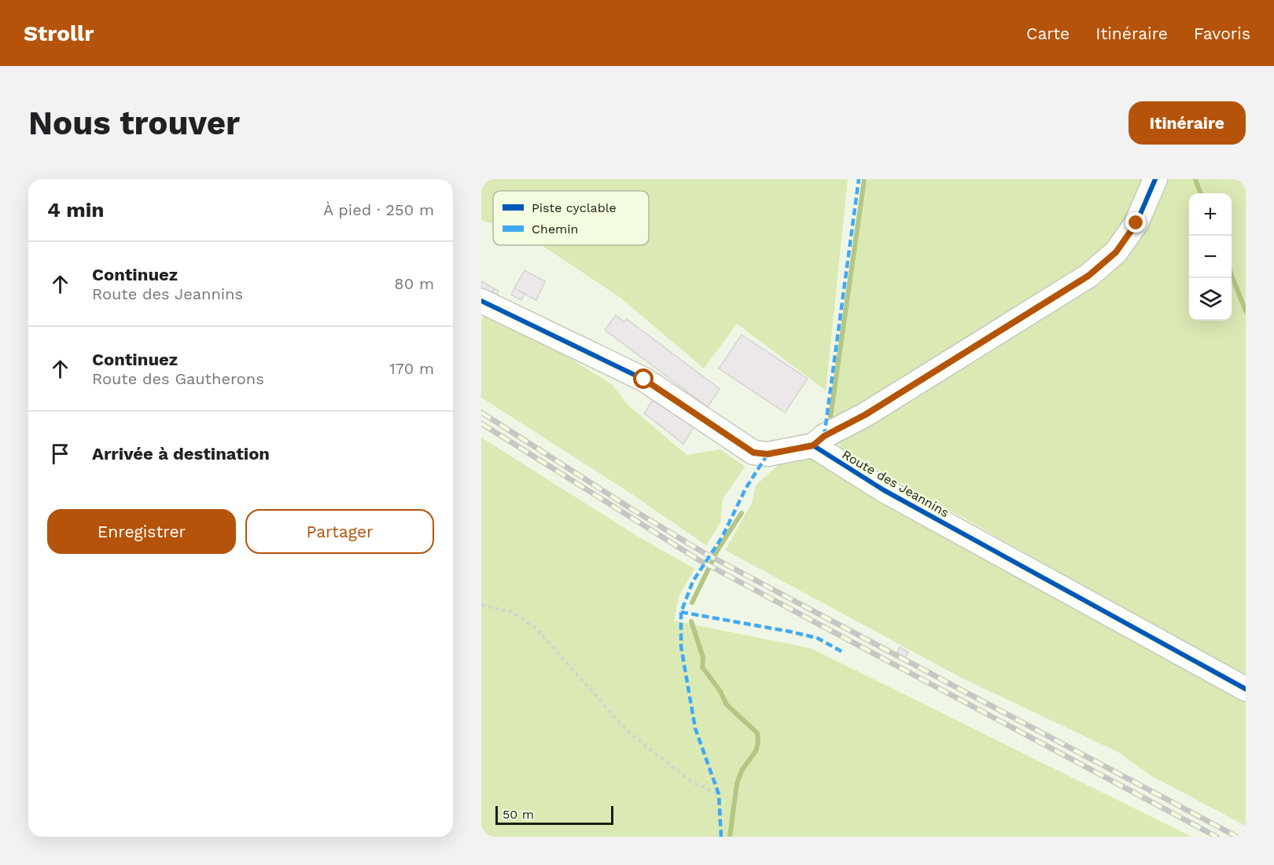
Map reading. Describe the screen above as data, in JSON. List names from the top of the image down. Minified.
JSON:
{"streets":{"street":["Route des Jeannins"]},"legend":["Piste cyclable","Chemin"],"scale_bar":"50 m","page":{"header":"Strollr","nav":["Carte","Itinéraire","Favoris"],"buttons":["Itinéraire",["Enregistrer","Partager"]],"title":"Nous trouver","heading":["4 min","À pied · 250 m"],"map_buttons":["+","−"],"list":[["Continuez","Route des Jeannins","80 m"],["Continuez","Route des Gautherons","170 m"],"Arrivée à destination"],"scale":"50 m"}}
